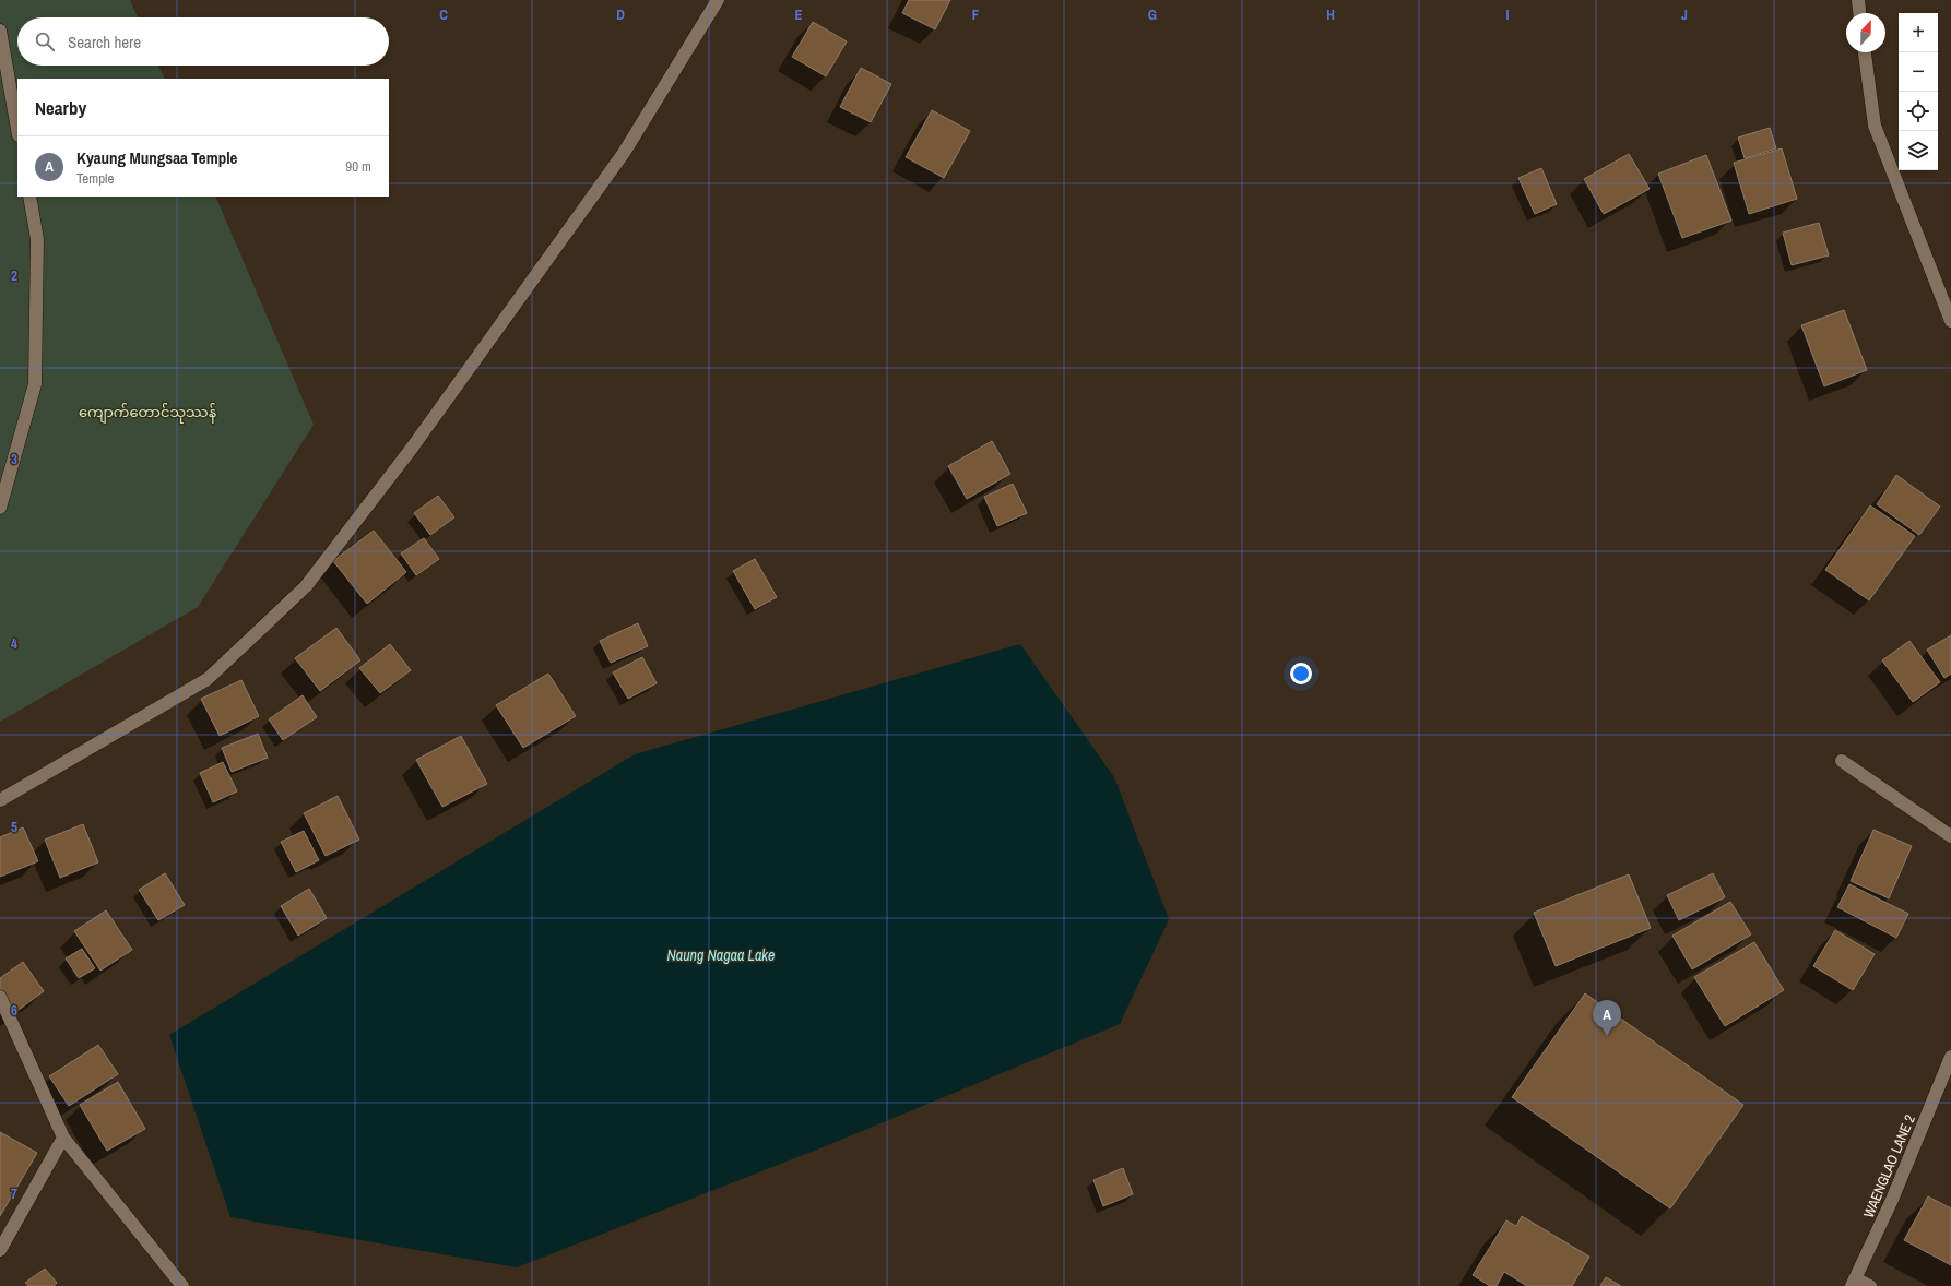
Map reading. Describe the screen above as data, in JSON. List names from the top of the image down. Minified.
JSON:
{"streets":{"street":["WAENGLAO LANE 2"]},"water":["Naung Nagaa Lake"],"parks":["ကျောက်တောင်သုဿန်"],"north":"top","page":{"map_buttons":["+","−"],"search":"Search here","heading":"Nearby","list":[{"mark":"A","name":"Kyaung Mungsaa Temple","note":"Temple","value":"90 m"}],"pins":"A"},"grid":{"columns":["C","D","E","F","G","H","I","J"],"rows":["2","3","4","5","6","7"]}}
